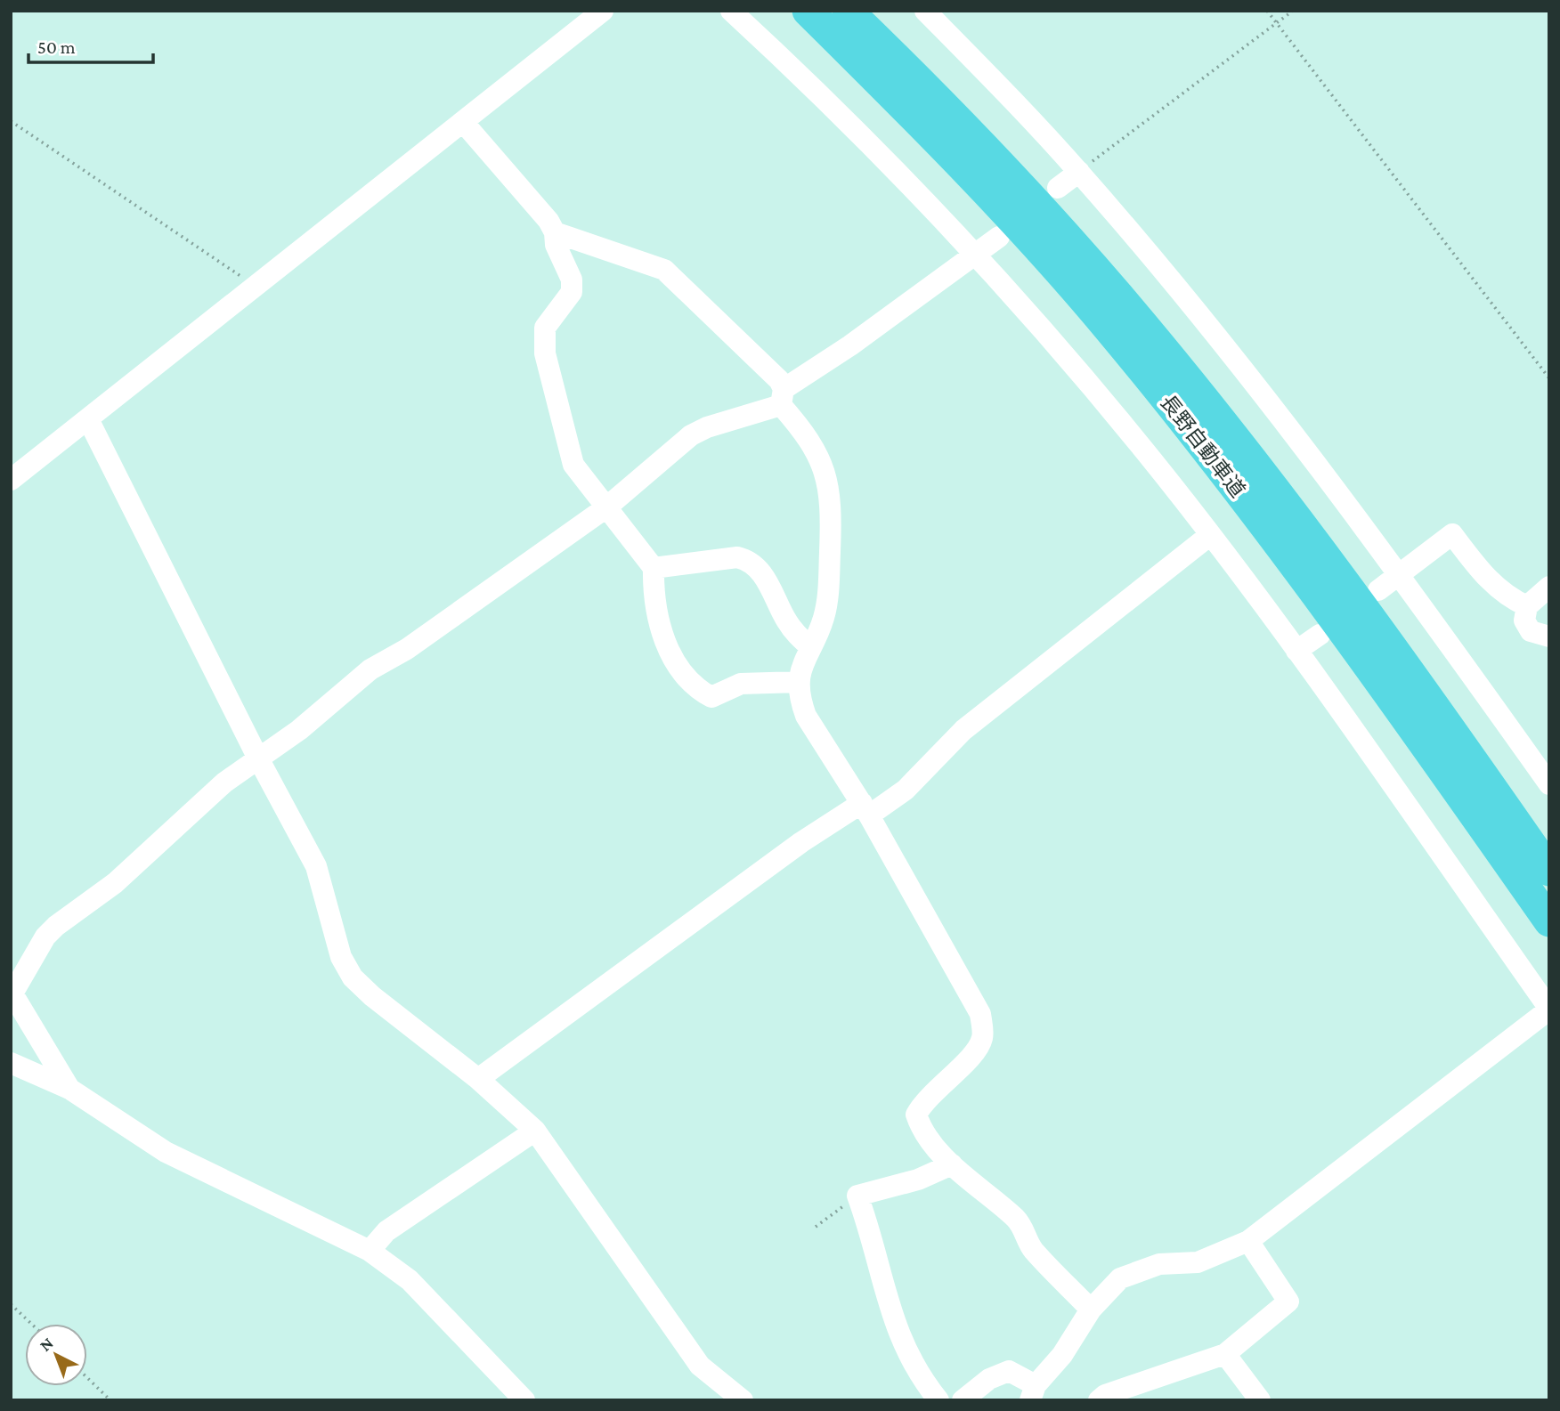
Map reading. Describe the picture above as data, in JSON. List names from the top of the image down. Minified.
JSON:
{"streets":{"highway":["長野自動車道"]},"scale_bar":"50 m","north":"top left"}
